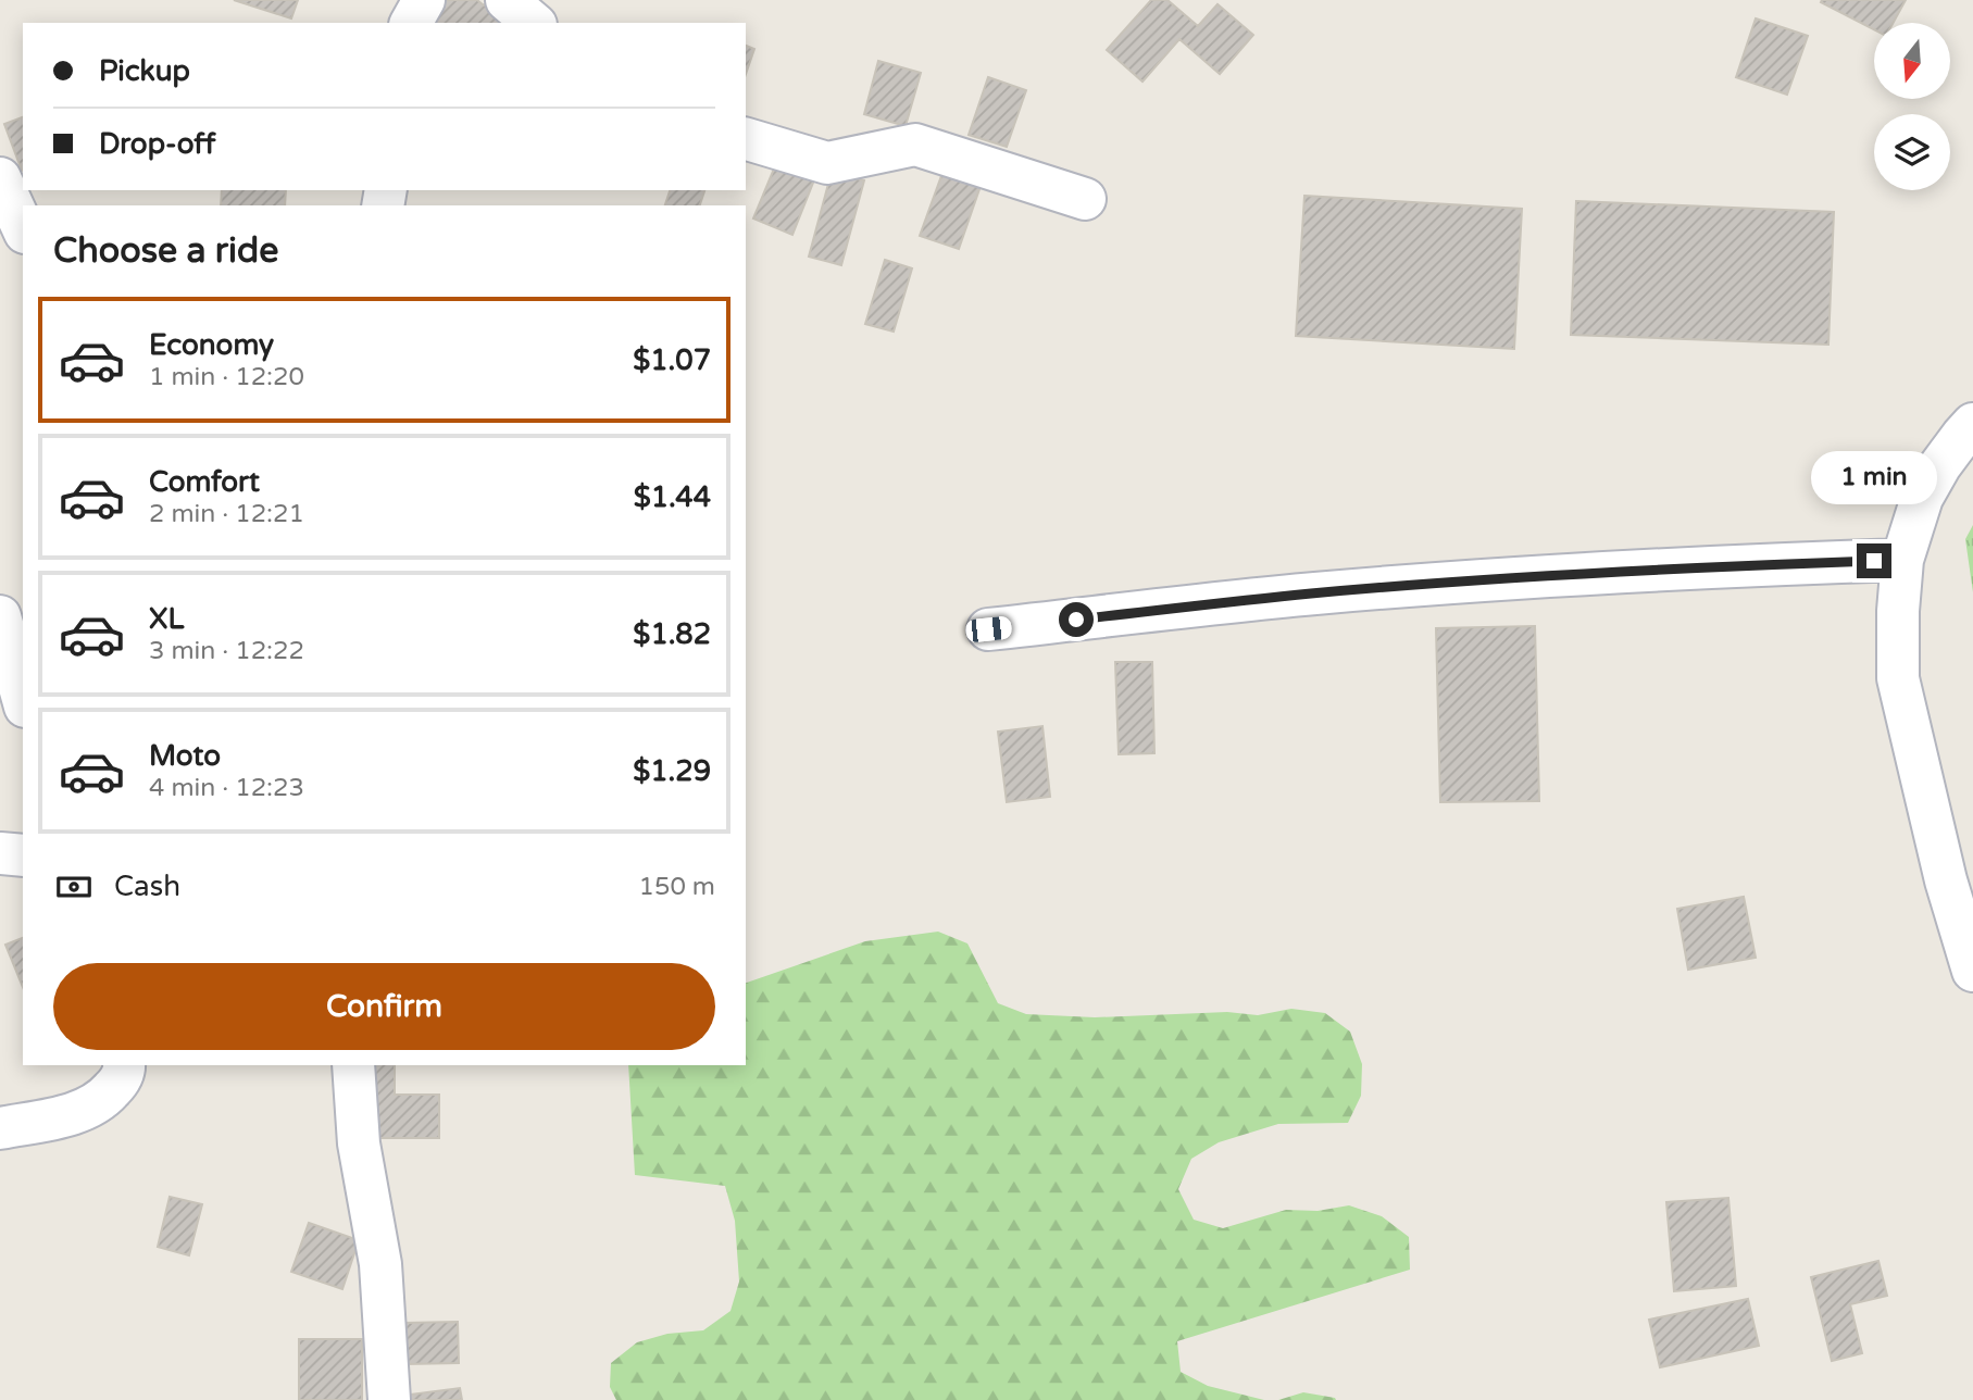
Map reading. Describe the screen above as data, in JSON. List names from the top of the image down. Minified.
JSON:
{"north":"bottom","page":{"banner":["Pickup","Drop-off"],"heading":"Choose a ride","list":[{"name":"Economy","note":"1 min · 12:20","value":"$1.07"},{"name":"Comfort","note":"2 min · 12:21","value":"$1.44"},{"name":"XL","note":"3 min · 12:22","value":"$1.82"},{"name":"Moto","note":"4 min · 12:23","value":"$1.29"}],"bubble":"1 min","pay":["Cash","150 m"],"buttons":"Confirm"}}
